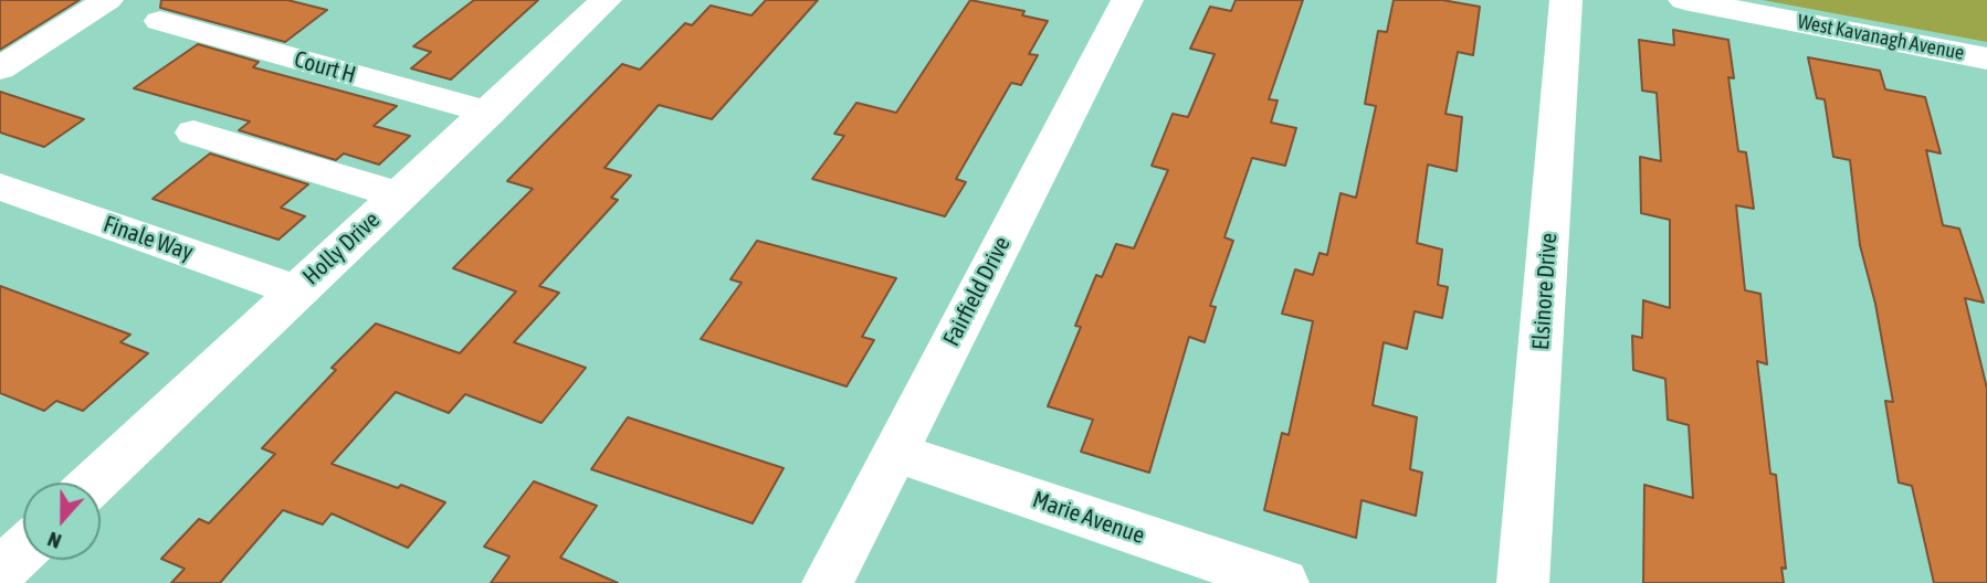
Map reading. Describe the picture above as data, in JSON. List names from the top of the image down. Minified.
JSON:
{"streets":{"street":["West Kavanagh Avenue","Court H","Finale Way","Holly Drive","Fairfield Drive","Elsinore Drive","Marie Avenue"]},"crossings":[["Court H","Holly Drive"],["Finale Way","Holly Drive"],["Fairfield Drive","Marie Avenue"]],"north":"bottom"}
